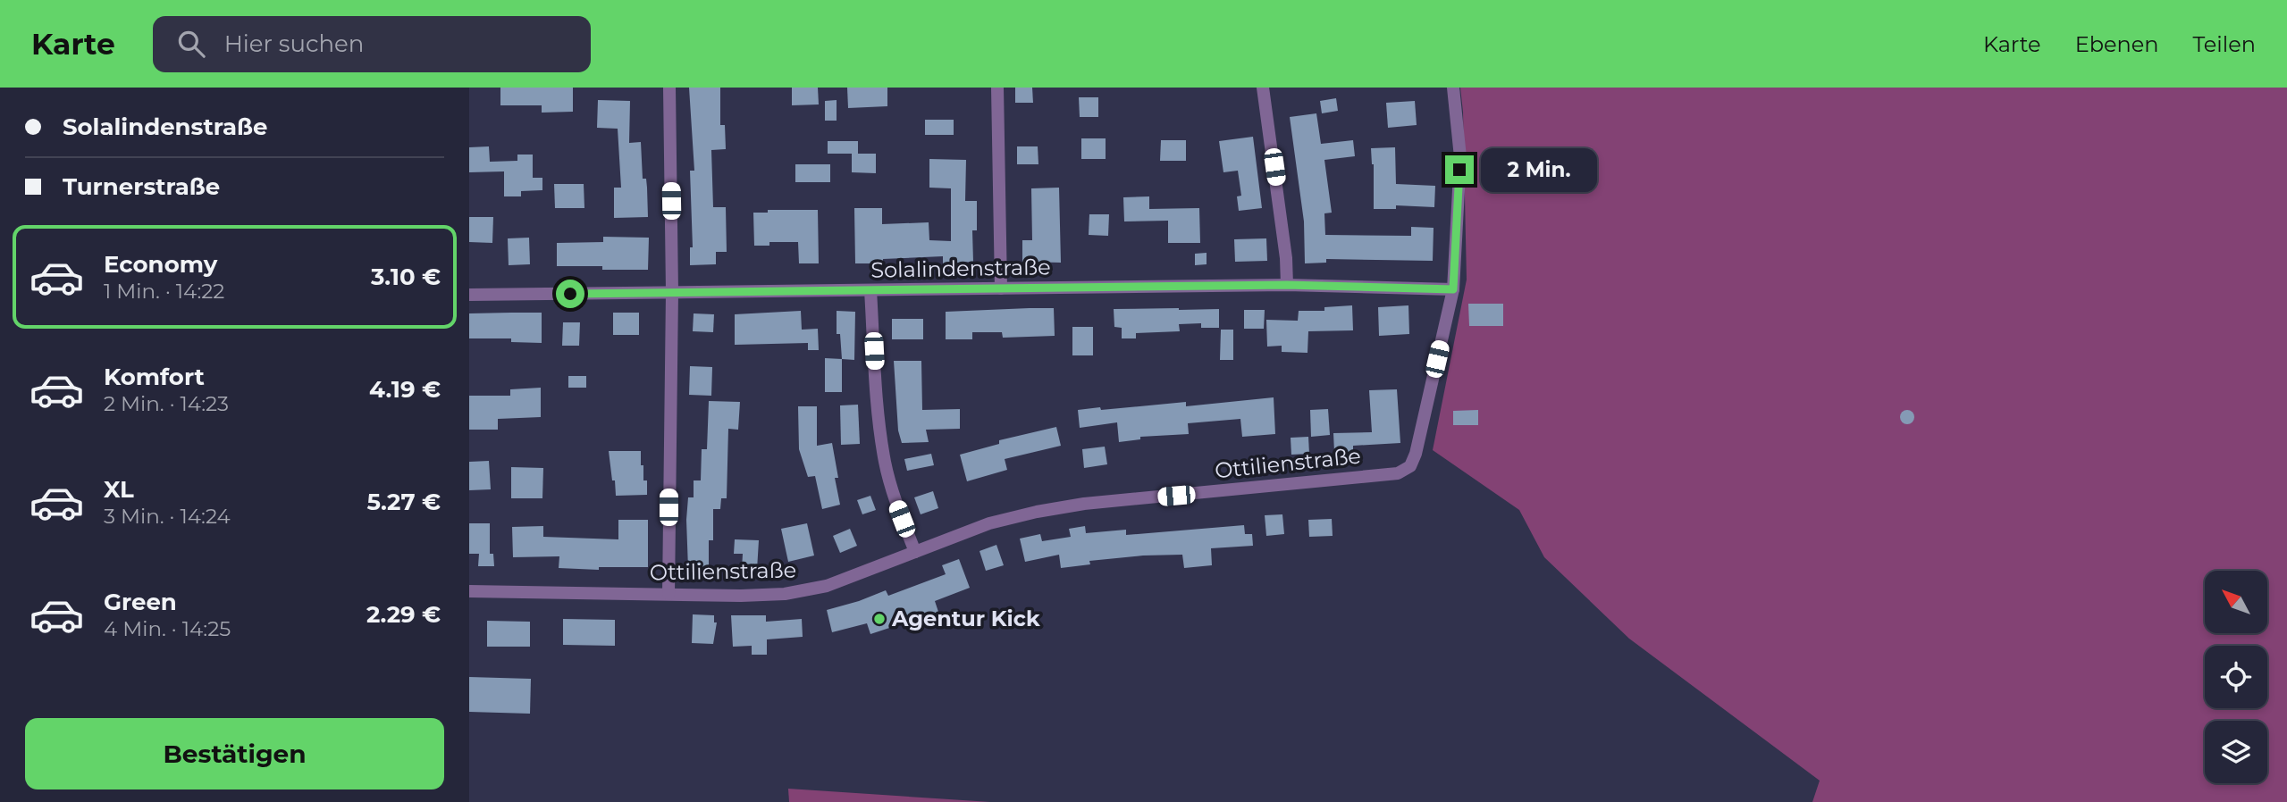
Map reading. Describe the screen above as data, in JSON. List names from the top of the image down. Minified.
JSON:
{"streets":{"street":["Solalindenstraße","Ottilienstraße"]},"crossings":[["Solalindenstraße","Ottilienstraße"]],"places":["Agentur Kick"],"north":"top left","page":{"header":"Karte","search":"Hier suchen","nav":["Karte","Ebenen","Teilen"],"banner":["Solalindenstraße","Turnerstraße"],"bubble":"2 Min.","list":[{"name":"Economy","note":"1 Min. · 14:22","value":"3.10 €"},{"name":"Komfort","note":"2 Min. · 14:23","value":"4.19 €"},{"name":"XL","note":"3 Min. · 14:24","value":"5.27 €"},{"name":"Green","note":"4 Min. · 14:25","value":"2.29 €"}],"buttons":"Bestätigen"}}
